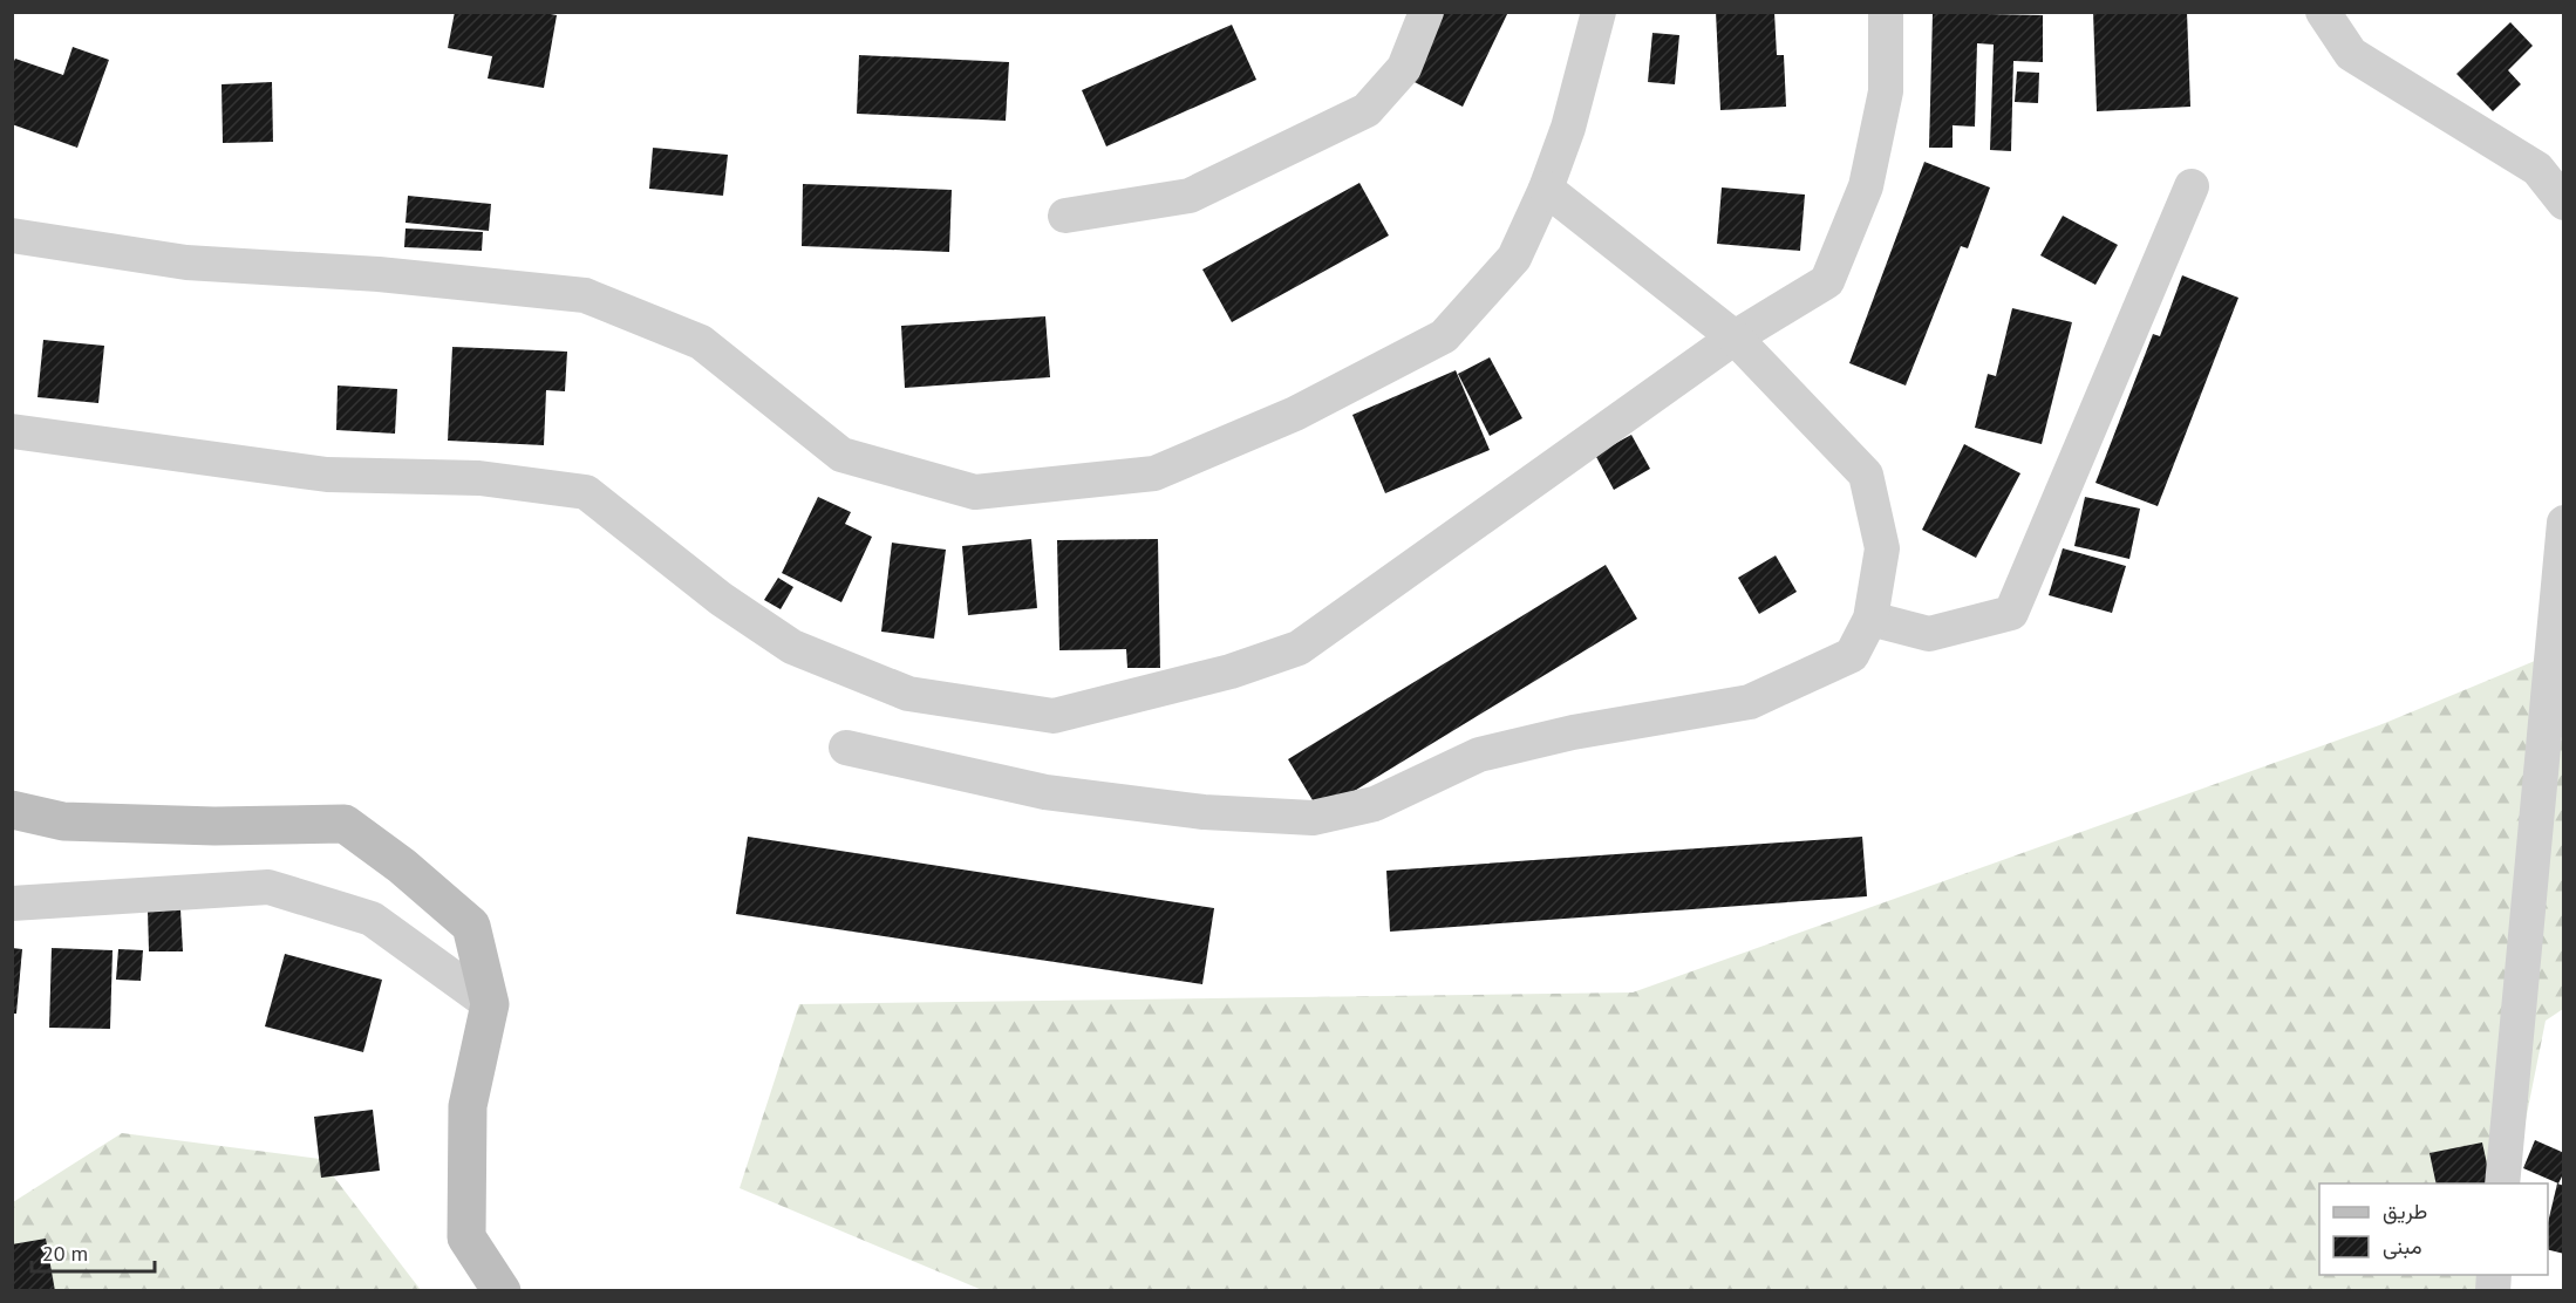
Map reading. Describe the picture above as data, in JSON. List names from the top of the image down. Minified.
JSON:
{"legend":["طريق","مبنى"],"scale_bar":"20 m"}
